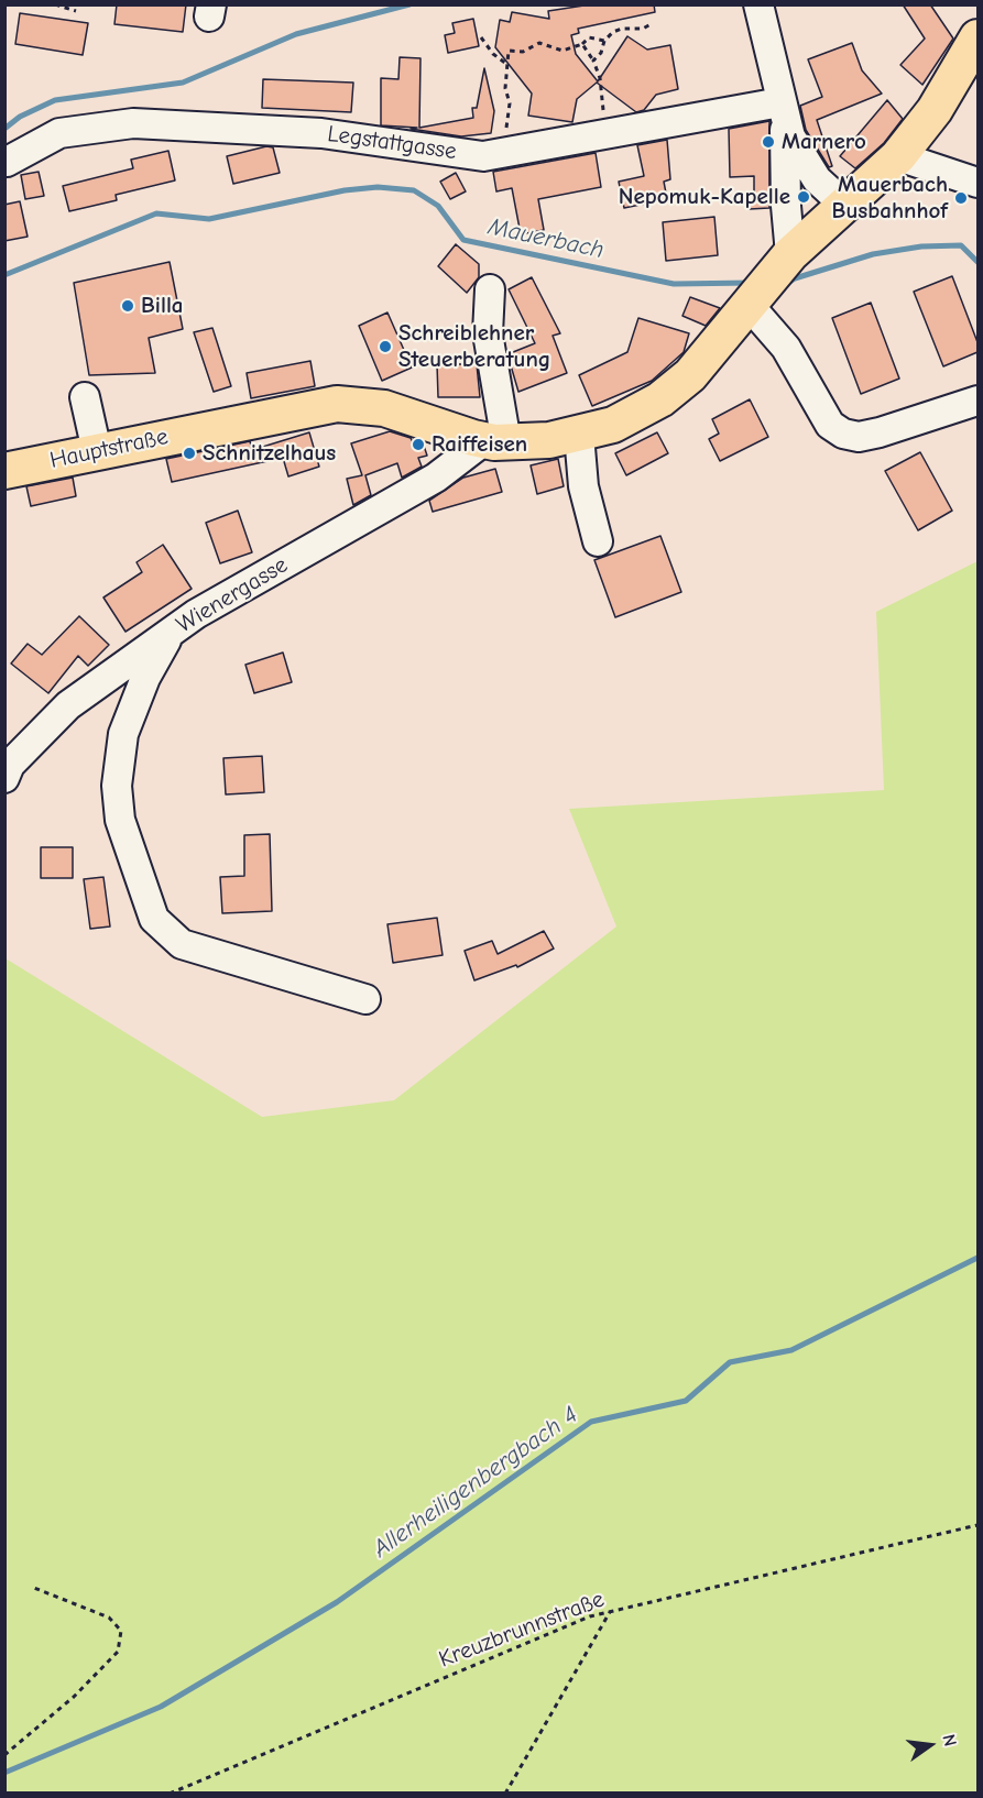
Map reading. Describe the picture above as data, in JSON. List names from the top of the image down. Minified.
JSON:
{"streets":{"main road":["Hauptstraße"],"street":["Legstattgasse","Wienergasse"],"path":["Kreuzbrunnstraße"]},"crossings":[["Hauptstraße","Wienergasse"]],"water":["Mauerbach","Allerheiligenbergbach 4"],"places":["Marnero","Nepomuk-Kapelle","Mauerbach Busbahnhof","Billa","Schreiblehner Steuerberatung","Raiffeisen","Schnitzelhaus"],"north":"right"}
